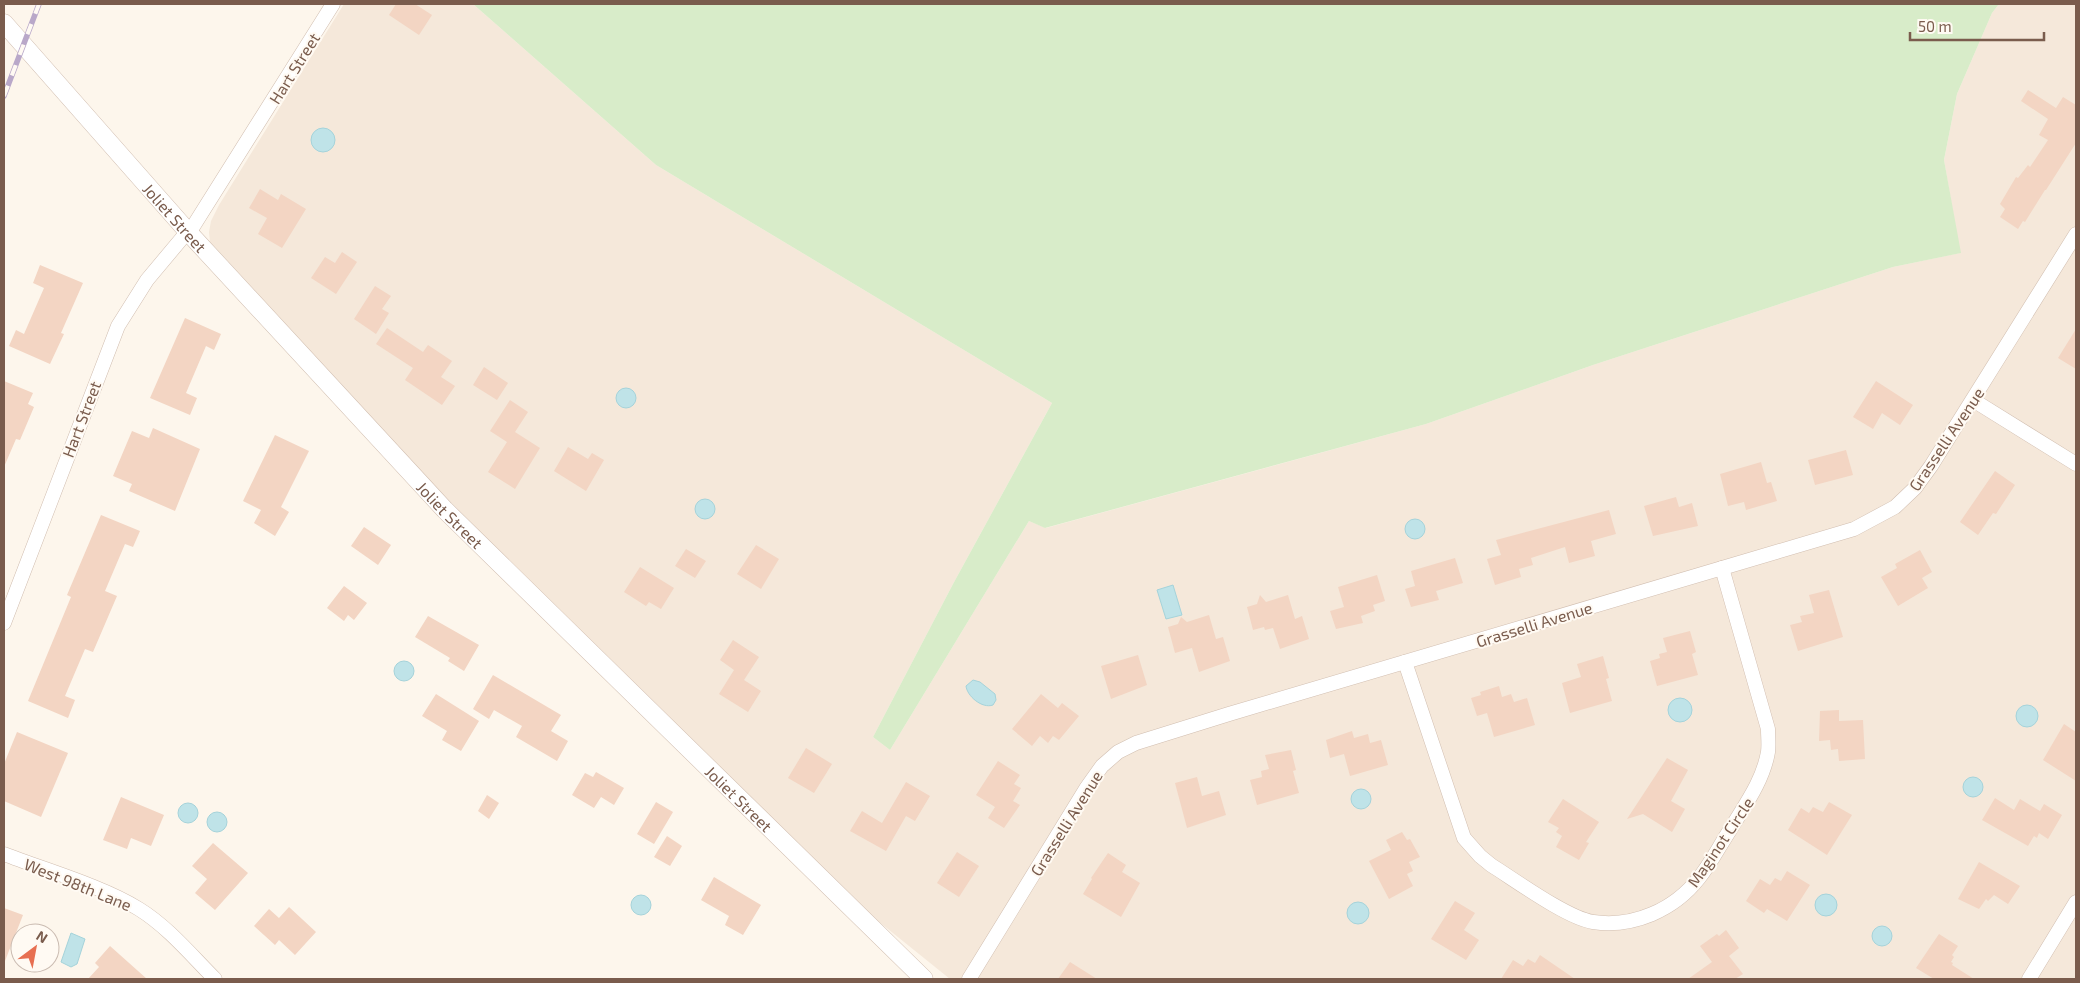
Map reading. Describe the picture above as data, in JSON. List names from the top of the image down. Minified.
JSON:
{"streets":{"street":["Hart Street","Joliet Street","Grasselli Avenue","Maginot Circle","West 98th Lane"]},"crossings":[["Hart Street","Joliet Street"],["Grasselli Avenue","Maginot Circle"]],"scale_bar":"50 m","north":"top right"}
